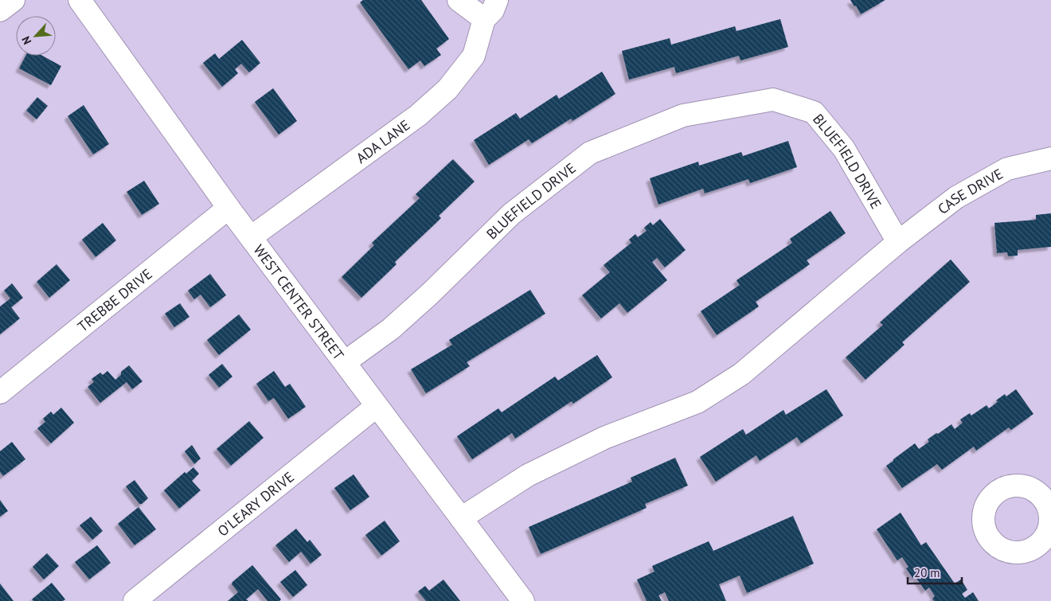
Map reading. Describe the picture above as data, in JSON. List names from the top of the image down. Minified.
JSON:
{"streets":{"street":["ADA LANE","BLUEFIELD DRIVE","CASE DRIVE","TREBBE DRIVE","WEST CENTER STREET","O'LEARY DRIVE"]},"crossings":[["ADA LANE","WEST CENTER STREET"],["BLUEFIELD DRIVE","CASE DRIVE"],["BLUEFIELD DRIVE","WEST CENTER STREET"],["TREBBE DRIVE","WEST CENTER STREET"],["WEST CENTER STREET","O'LEARY DRIVE"]],"scale_bar":"20 m","north":"bottom left"}
